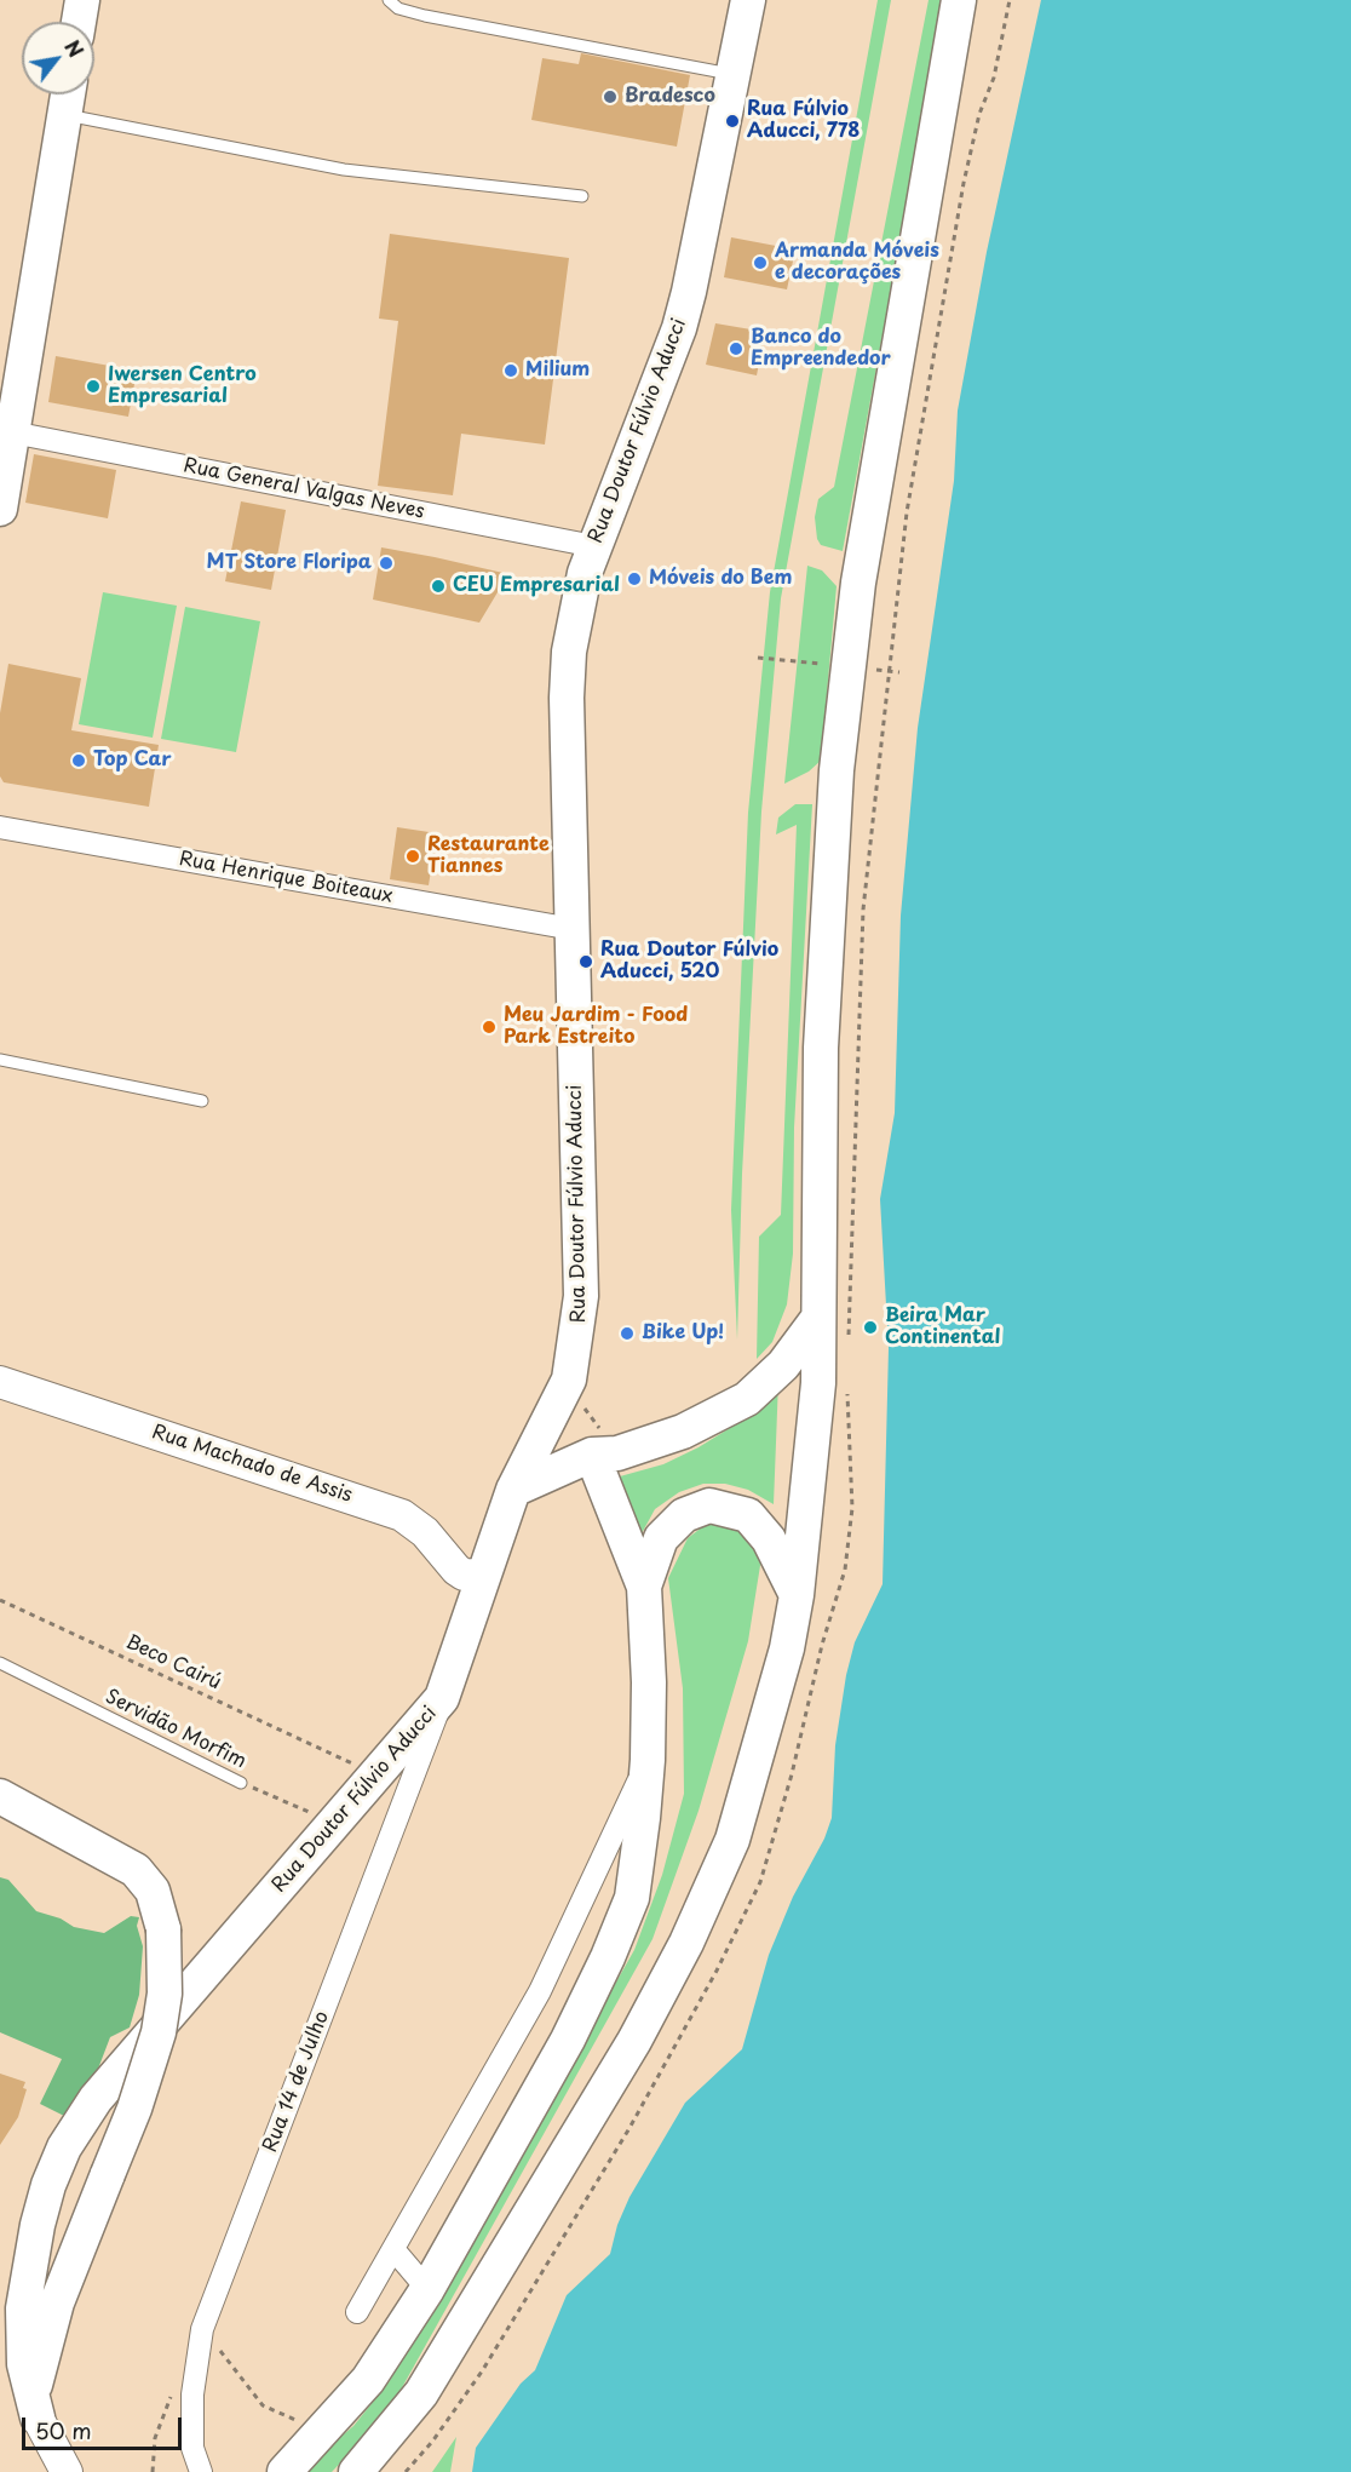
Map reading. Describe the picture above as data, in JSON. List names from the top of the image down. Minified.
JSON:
{"streets":{"main road":["Rua Doutor Fúlvio Aducci"],"street":["Rua General Valgas Neves","Rua Henrique Boiteaux","Rua Machado de Assis","Rua 14 de Julho"],"lane":["Servidão Morfim"],"path":["Beco Cairú"]},"crossings":[["Rua Doutor Fúlvio Aducci","Rua General Valgas Neves"],["Rua Doutor Fúlvio Aducci","Rua Henrique Boiteaux"],["Rua Doutor Fúlvio Aducci","Rua Machado de Assis"],["Rua Doutor Fúlvio Aducci","Servidão Morfim"],["Rua Doutor Fúlvio Aducci","Rua 14 de Julho"]],"places":["Bradesco","Rua Fúlvio Aducci, 778","Armanda Móveis e decorações","Banco do Empreendedor","Milium","Iwersen Centro Empresarial","MT Store Floripa","Móveis do Bem","CEU Empresarial","Top Car","Restaurante Tiannes","Rua Doutor Fúlvio Aducci, 520","Meu Jardim - Food Park Estreito","Beira Mar Continental","Bike Up!"],"scale_bar":"50 m","north":"top right"}
